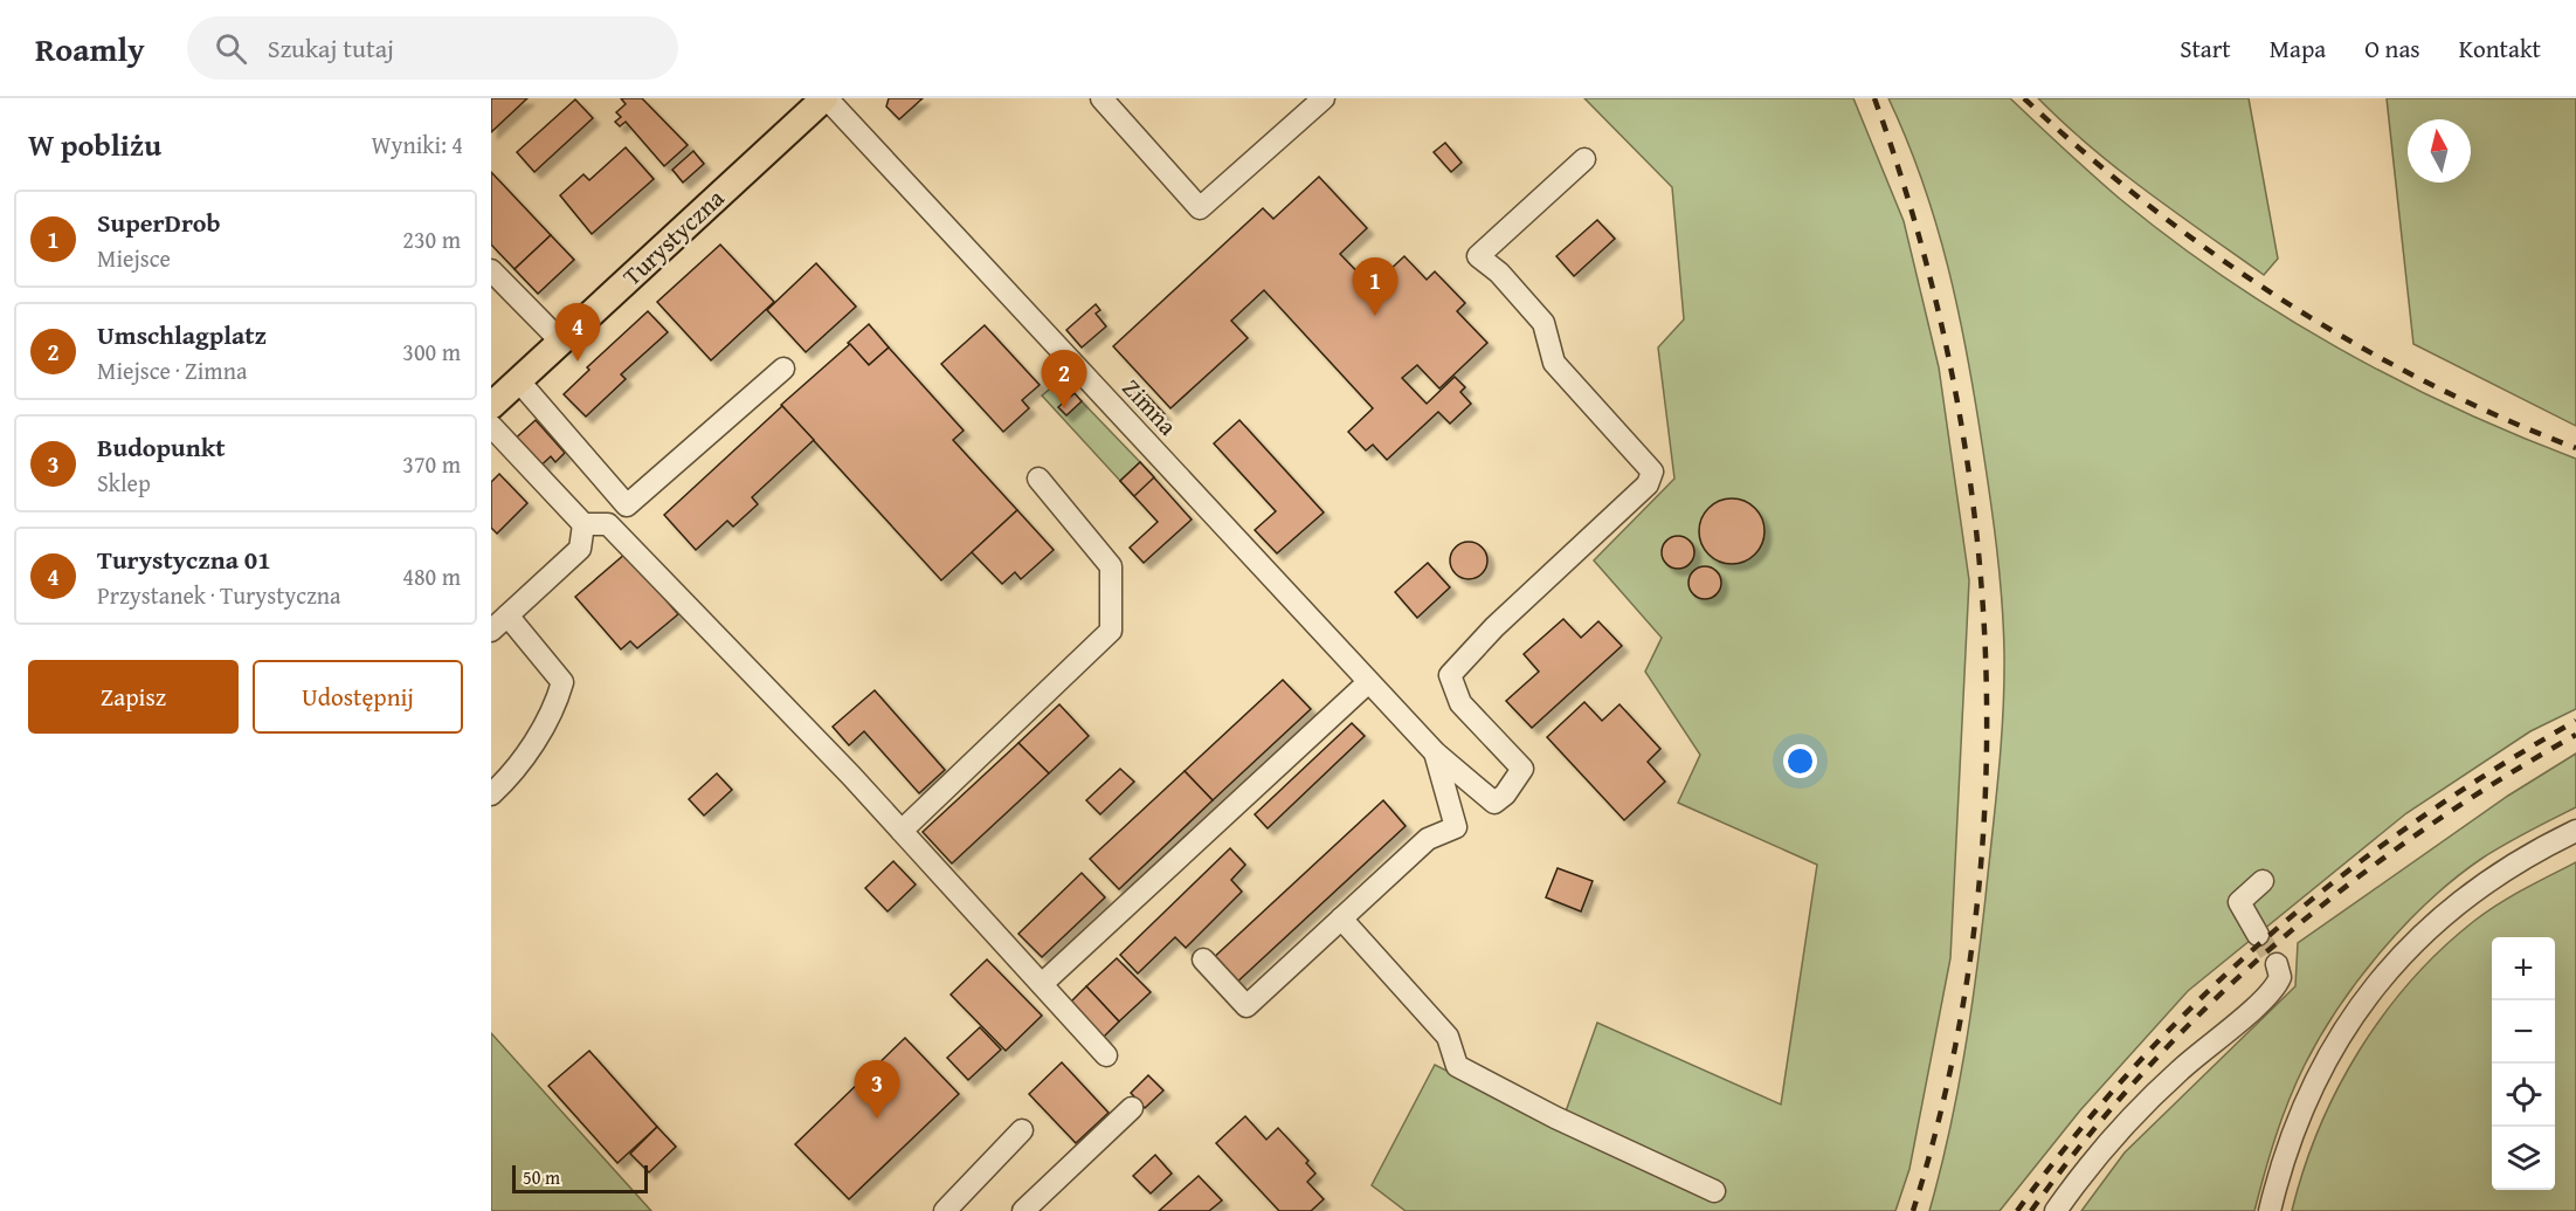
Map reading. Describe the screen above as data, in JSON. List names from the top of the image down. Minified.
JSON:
{"streets":{"main road":["Turystyczna"],"street":["Zimna"]},"crossings":[["Turystyczna","Zimna"]],"scale_bar":"50 m","north":"top","page":{"header":"Roamly","search":"Szukaj tutaj","nav":["Start","Mapa","O nas","Kontakt"],"heading":["W pobliżu","Wyniki: 4"],"list":[{"mark":"1","name":"SuperDrob","note":"Miejsce","value":"230 m"},{"mark":"2","name":"Umschlagplatz","note":"Miejsce · Zimna","value":"300 m"},{"mark":"3","name":"Budopunkt","note":"Sklep","value":"370 m"},{"mark":"4","name":"Turystyczna 01","note":"Przystanek · Turystyczna","value":"480 m"}],"pins":["1","4","2","3"],"buttons":["Zapisz","Udostępnij"],"map_buttons":["+","−"],"scale":"50 m"}}
